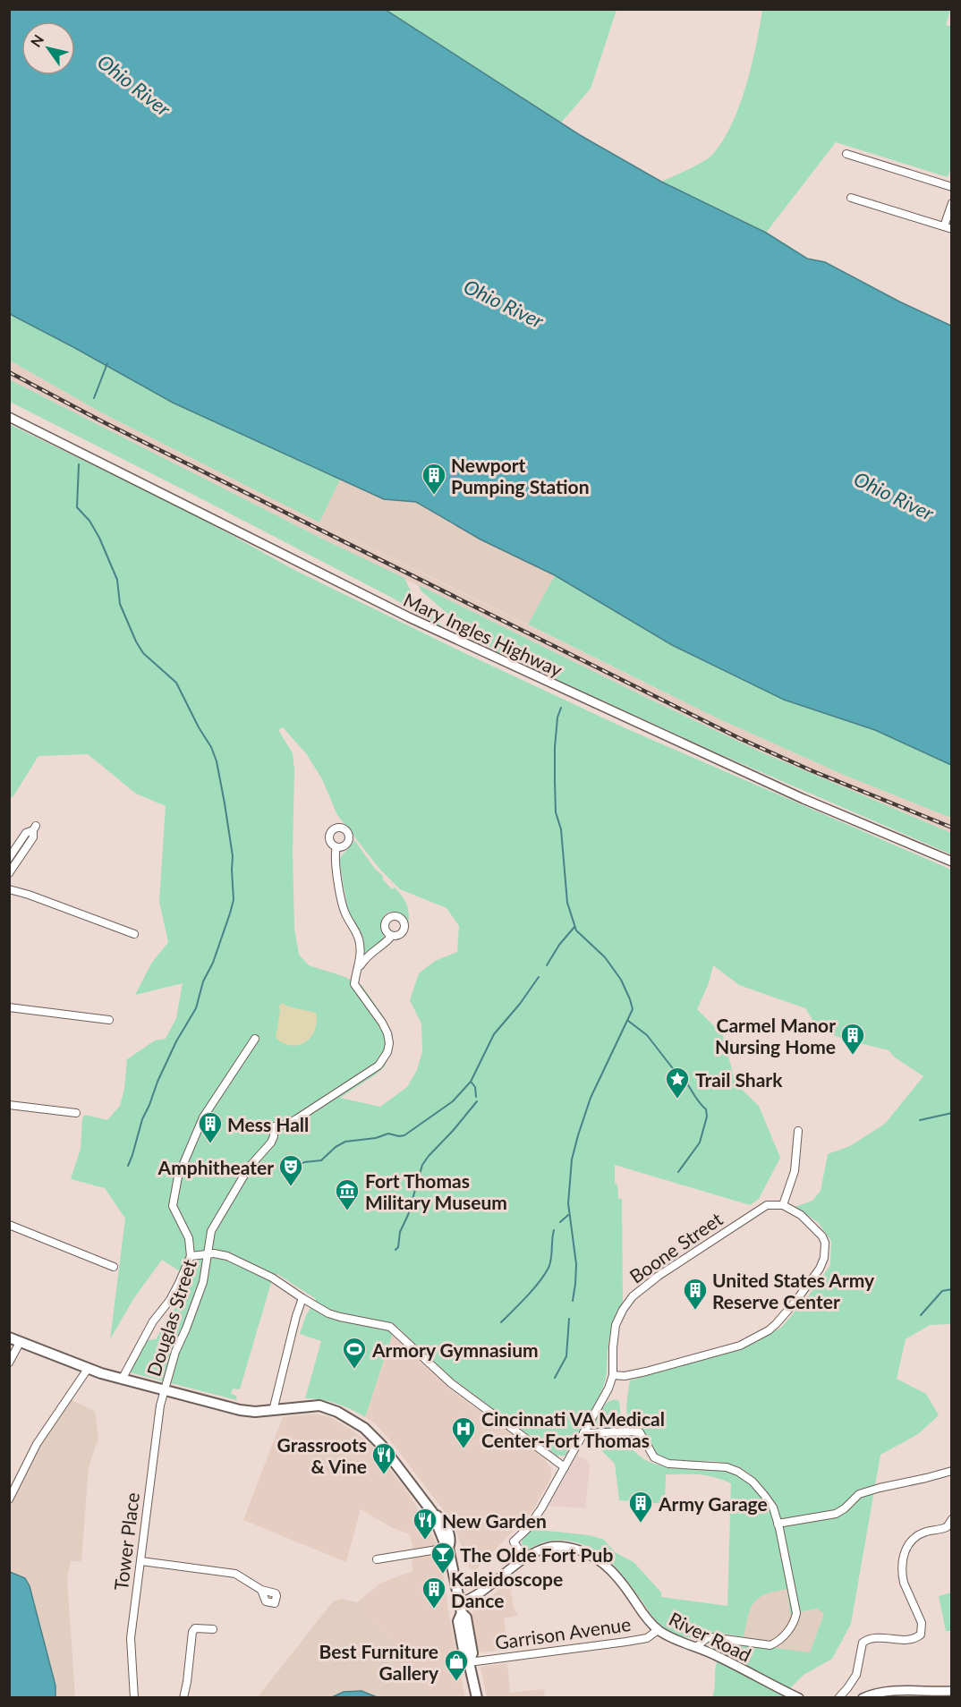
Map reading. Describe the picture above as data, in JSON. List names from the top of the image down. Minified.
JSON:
{"streets":{"street":["Mary Ingles Highway","Boone Street","Douglas Street","Tower Place","Garrison Avenue","River Road"]},"crossings":[["Douglas Street","Tower Place"],["Garrison Avenue","River Road"]],"water":["Ohio River"],"places":{"building":["Newport Pumping Station","Carmel Manor Nursing Home","Mess Hall","United States Army Reserve Center","Army Garage","Kaleidoscope Dance"],"place":["Trail Shark"],"theatre":["Amphitheater"],"museum":["Fort Thomas Military Museum"],"sports":["Armory Gymnasium"],"hospital":["Cincinnati VA Medical Center-Fort Thomas"],"restaurant":["Grassroots & Vine","New Garden"],"bar":["The Olde Fort Pub"],"shop":["Best Furniture Gallery"]},"north":"top left"}
